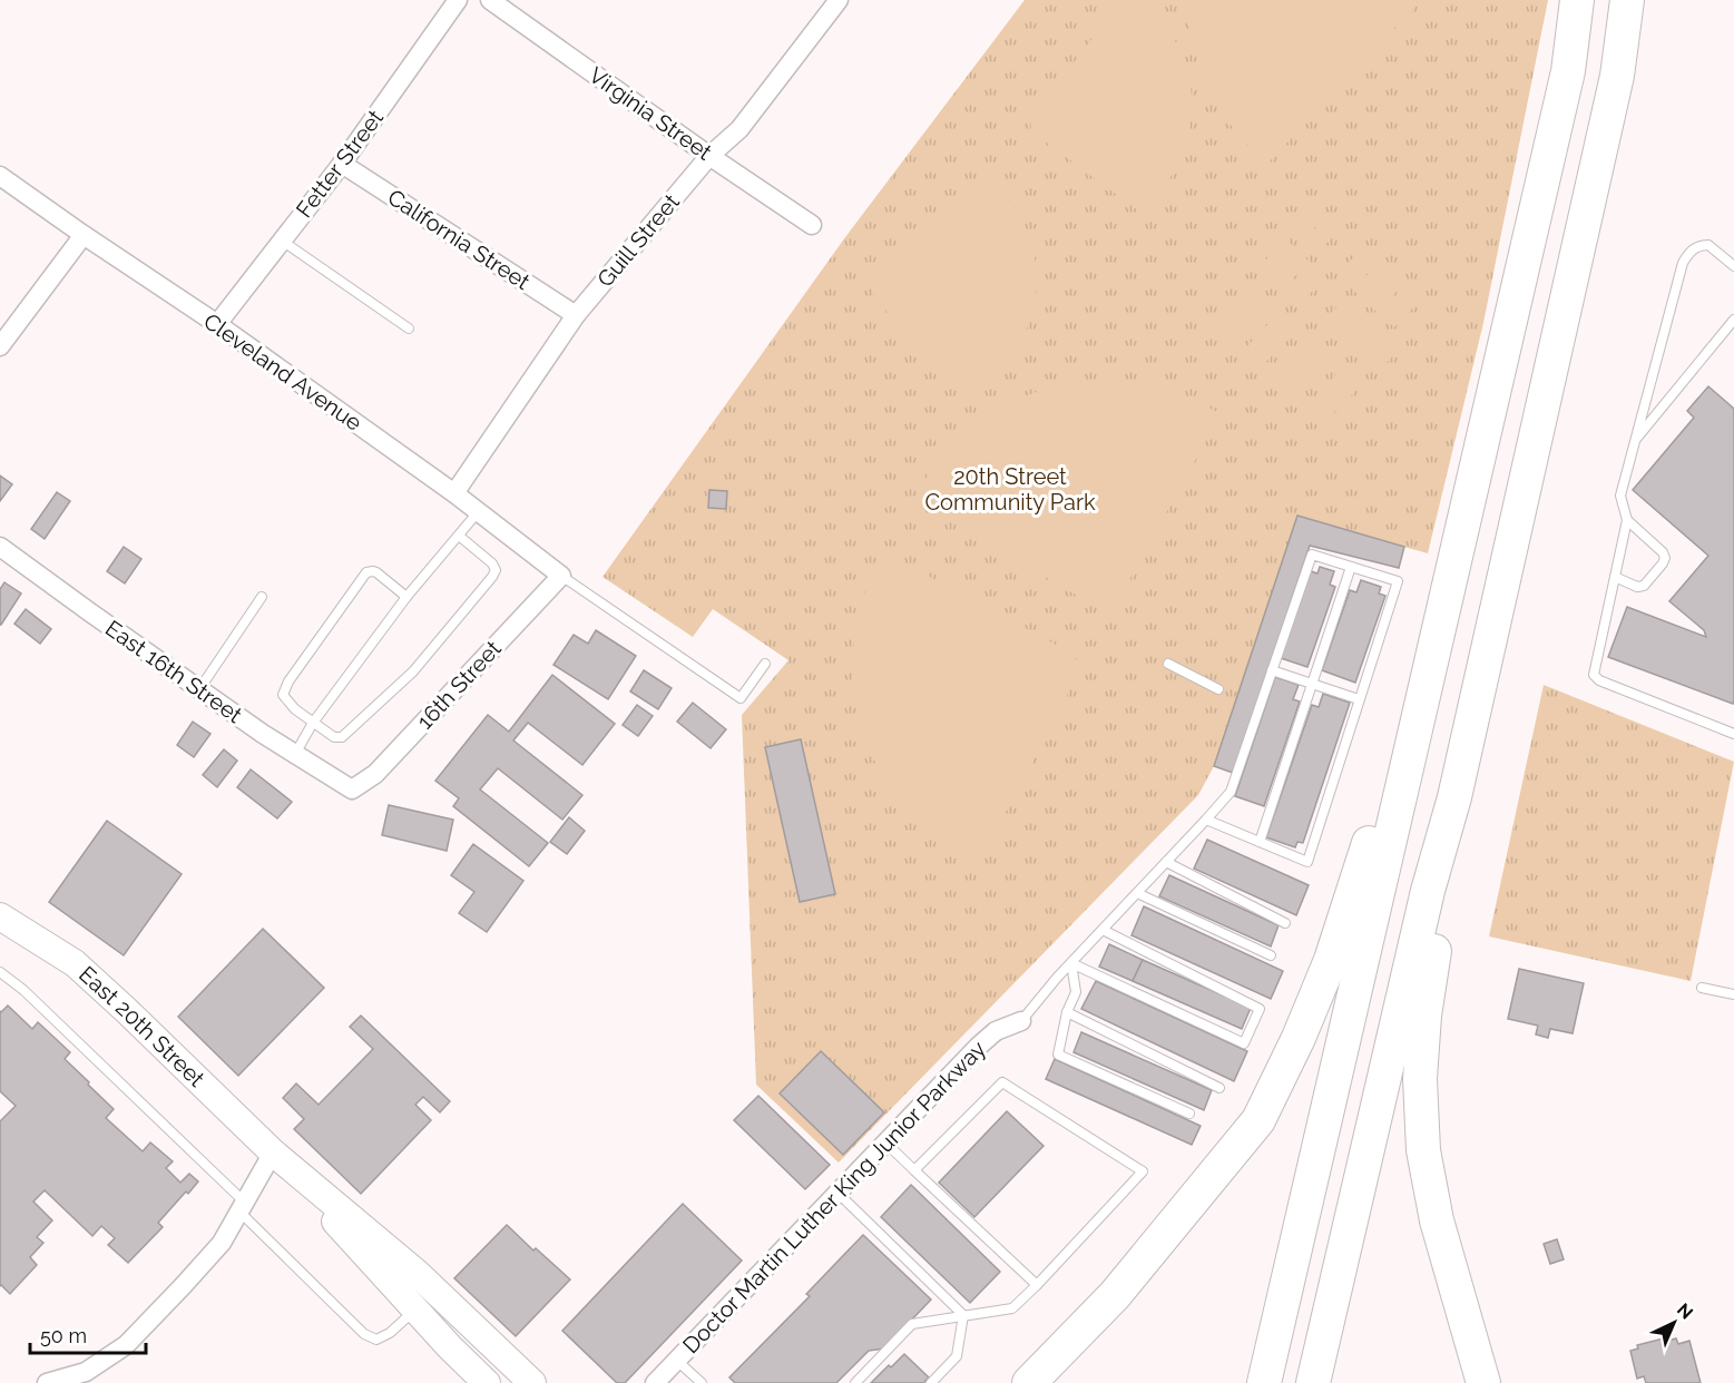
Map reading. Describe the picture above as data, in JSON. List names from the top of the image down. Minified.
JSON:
{"streets":{"street":["Virginia Street","Fetter Street","California Street","Guill Street","Cleveland Avenue","East 16th Street","16th Street","East 20th Street","Doctor Martin Luther King Junior Parkway"]},"crossings":[["Virginia Street","Guill Street"],["Fetter Street","California Street"],["Fetter Street","Cleveland Avenue"],["California Street","Guill Street"],["Guill Street","Cleveland Avenue"],["Cleveland Avenue","16th Street"],["East 16th Street","16th Street"]],"parks":["20th Street Community Park"],"scale_bar":"50 m","north":"top right"}
